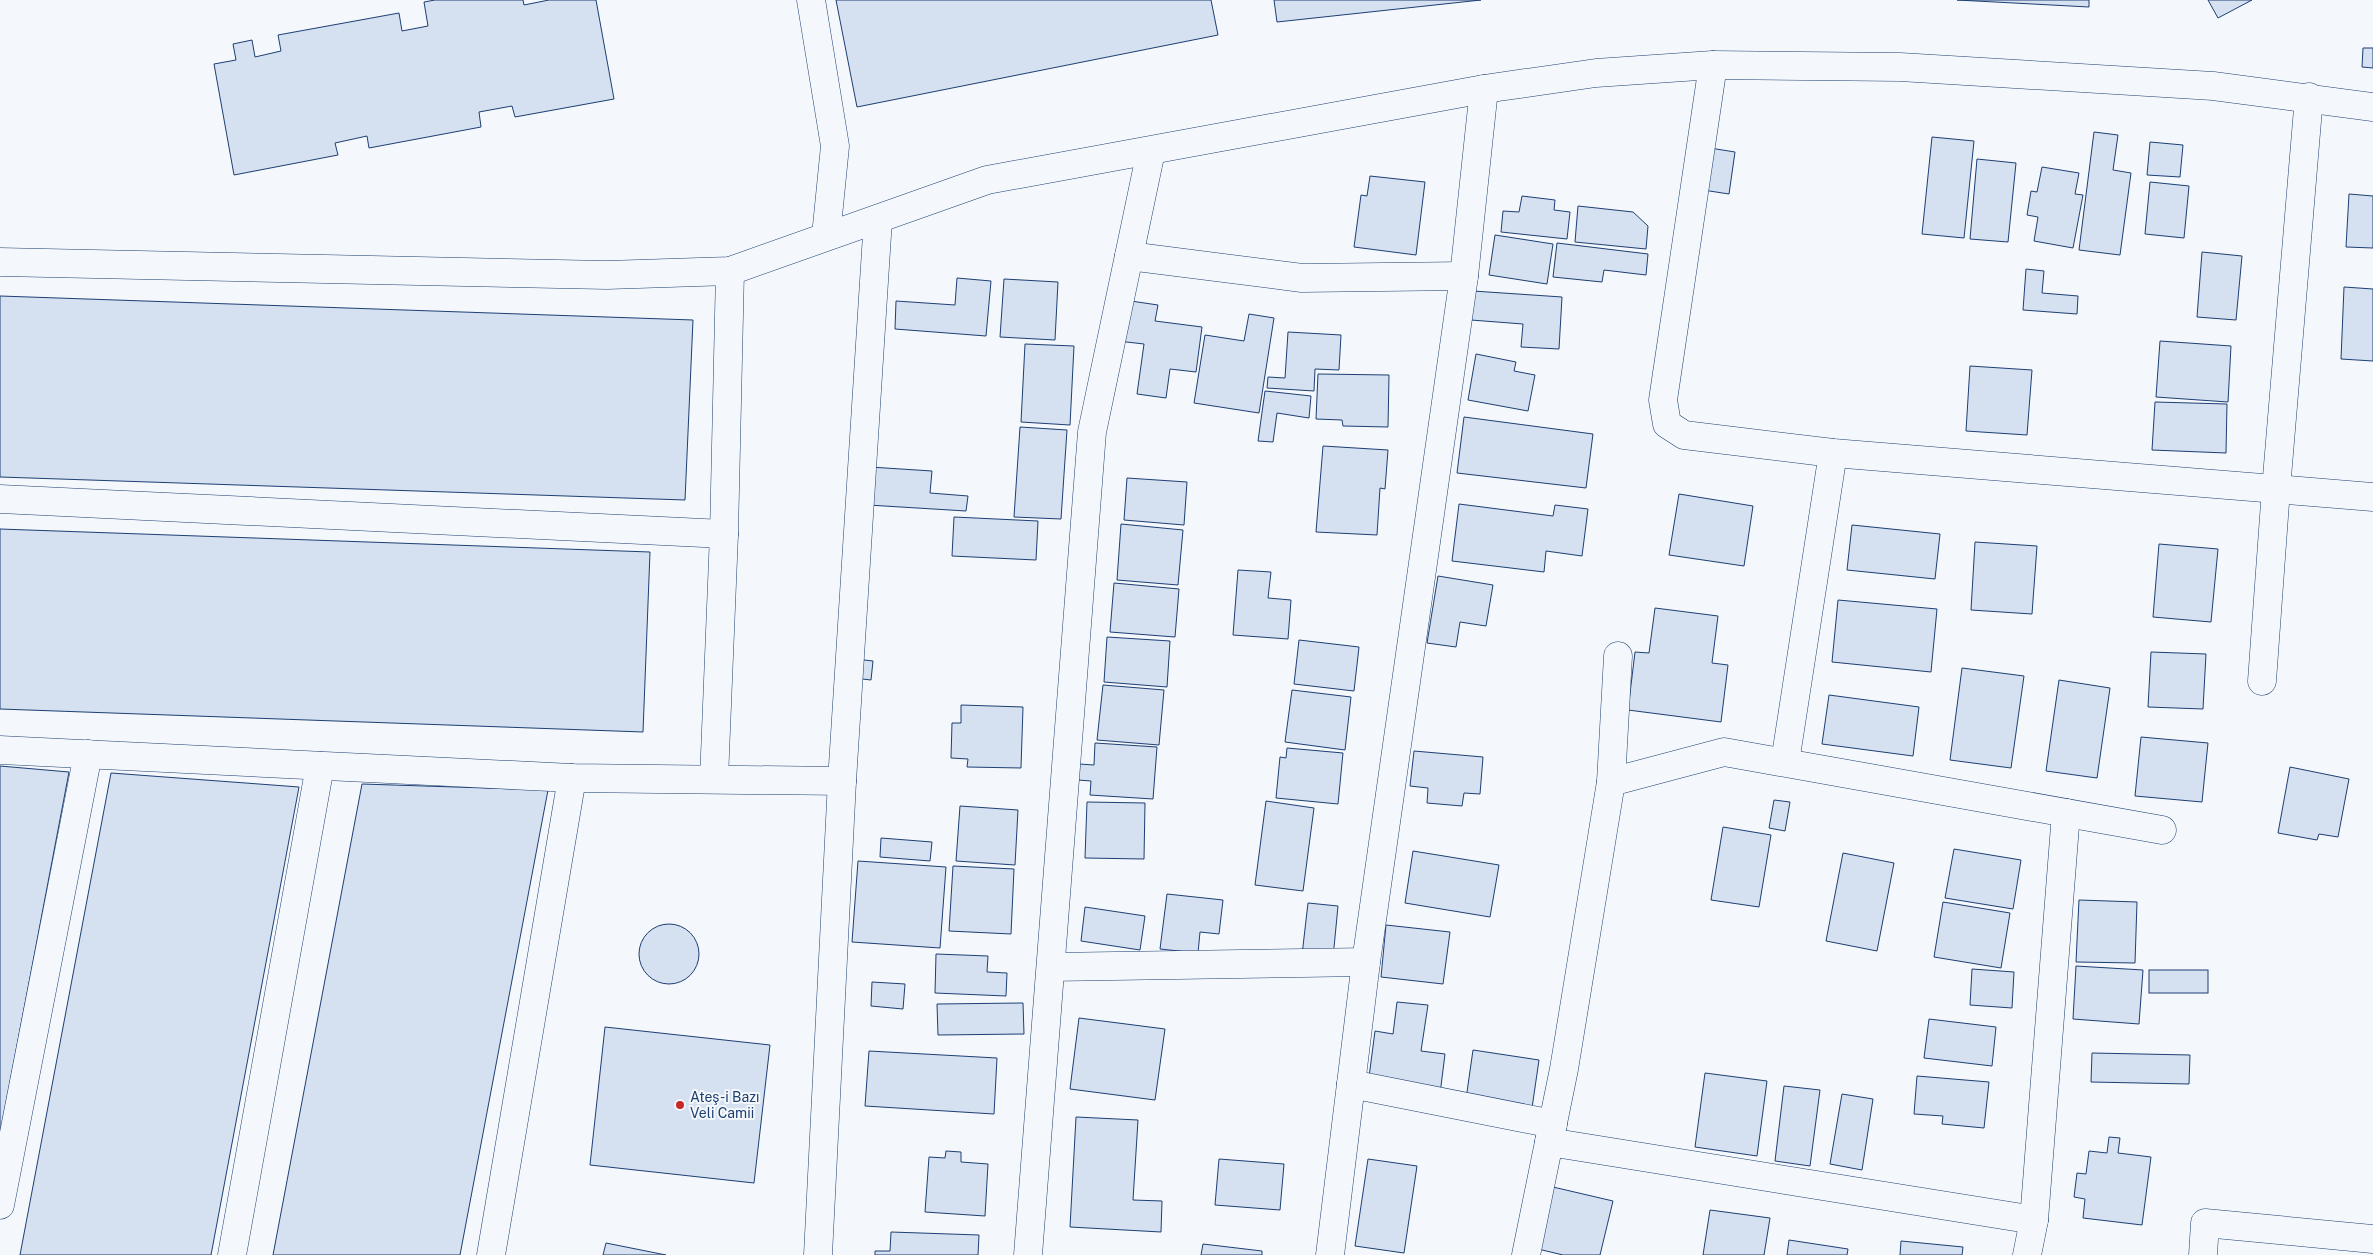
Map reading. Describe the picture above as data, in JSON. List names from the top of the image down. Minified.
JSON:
{"places":["Ateş-i Bazı Veli Camii"]}
